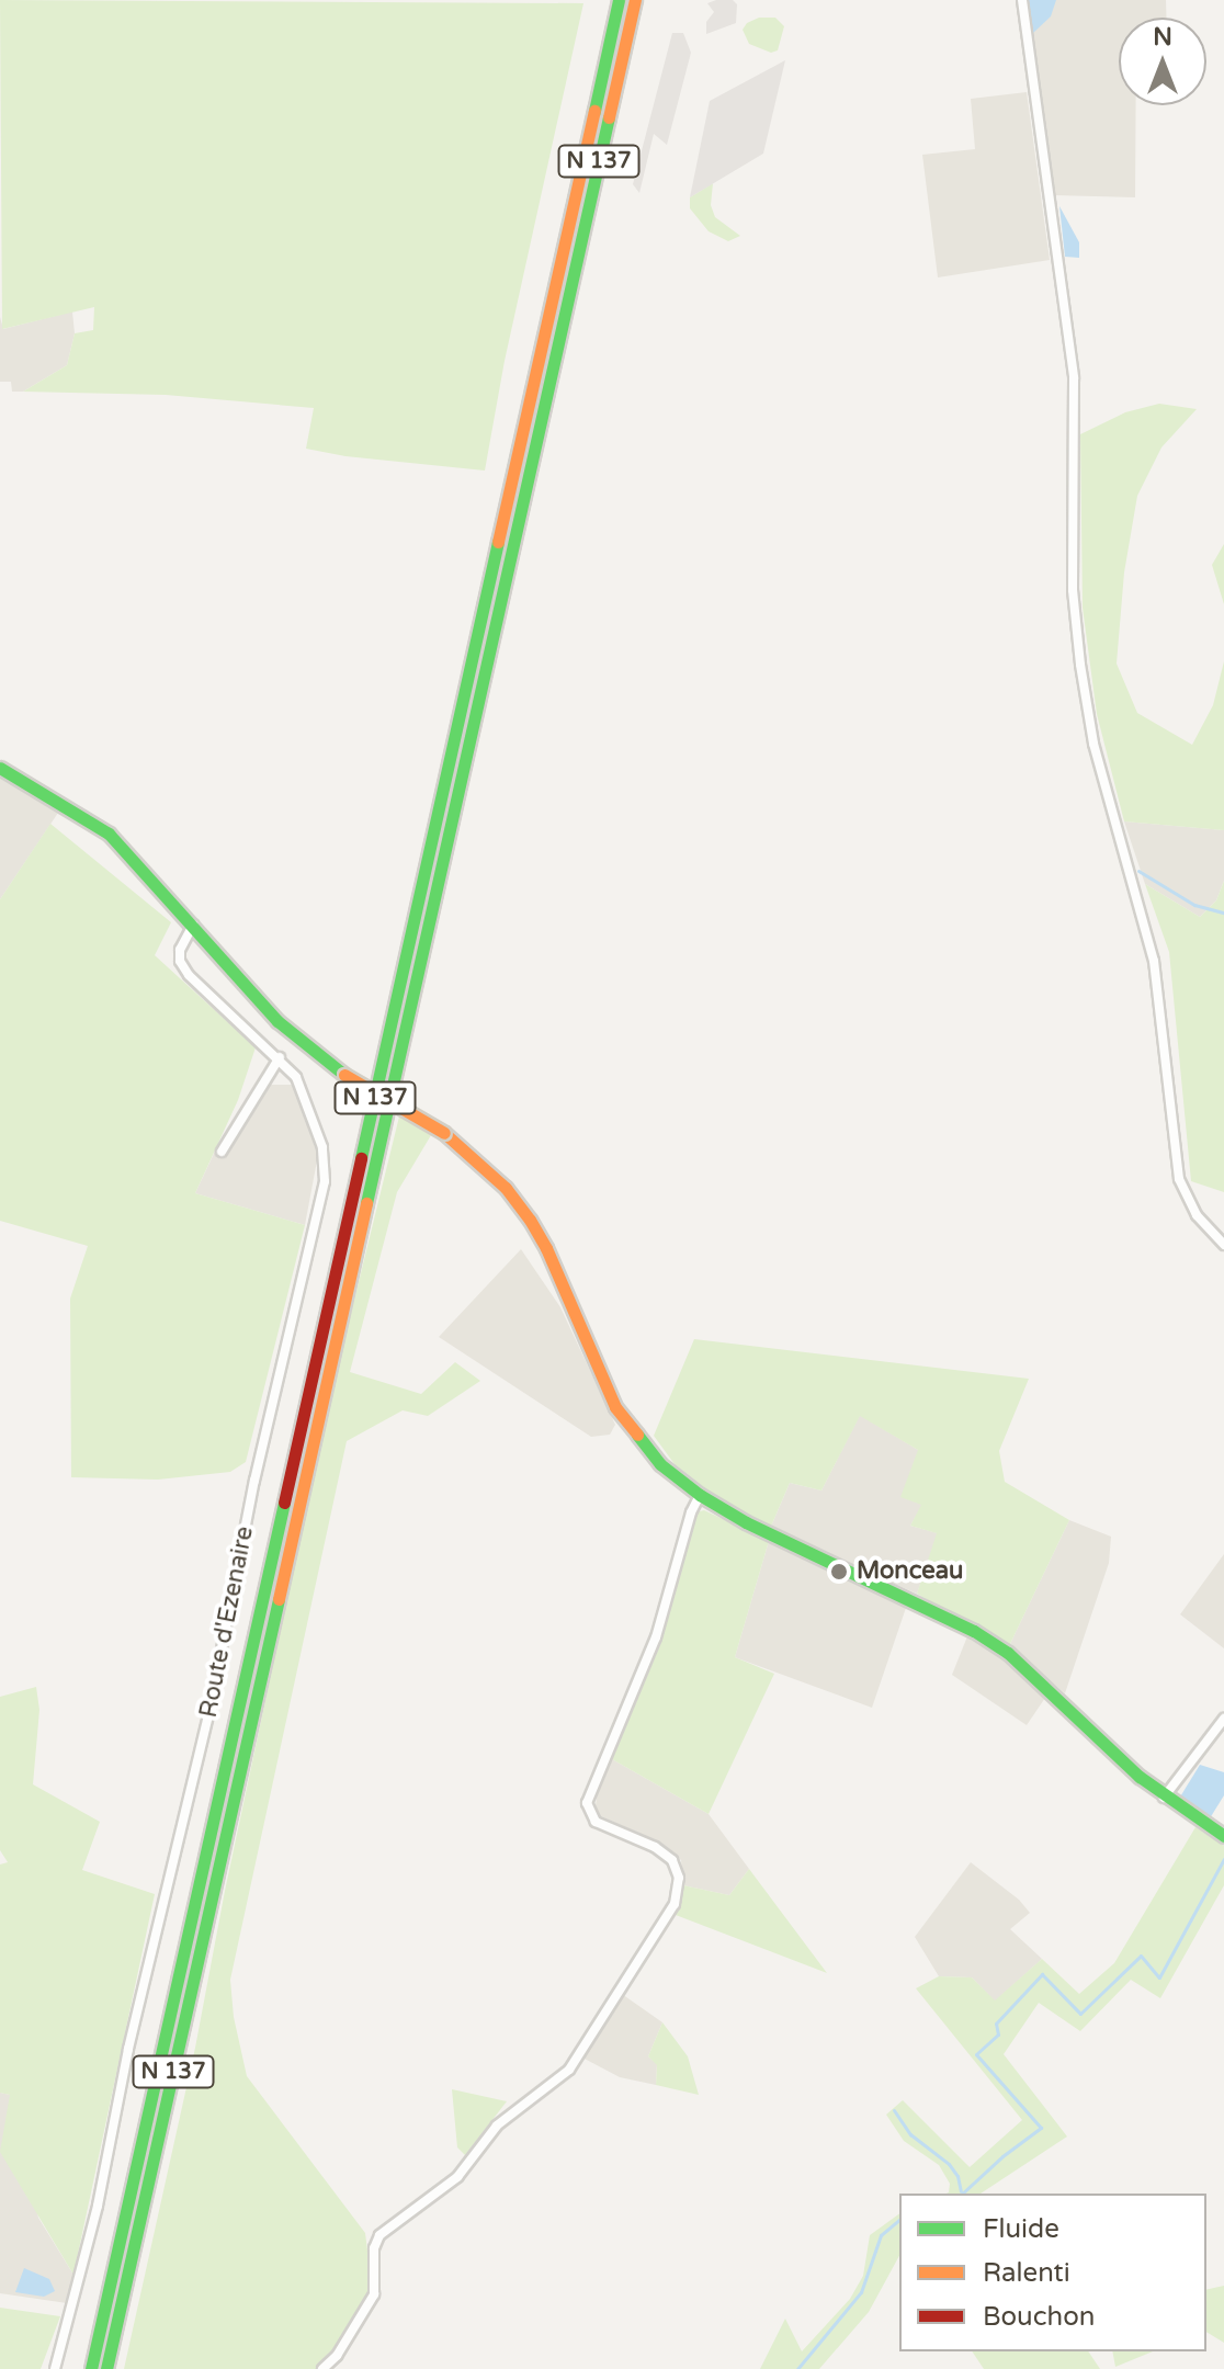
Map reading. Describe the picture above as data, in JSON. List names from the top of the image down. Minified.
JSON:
{"streets":{"main road":["N 137"],"street":["Route d'Ezenaire"]},"places":["Monceau"],"legend":["Fluide","Ralenti","Bouchon"],"north":"top"}
